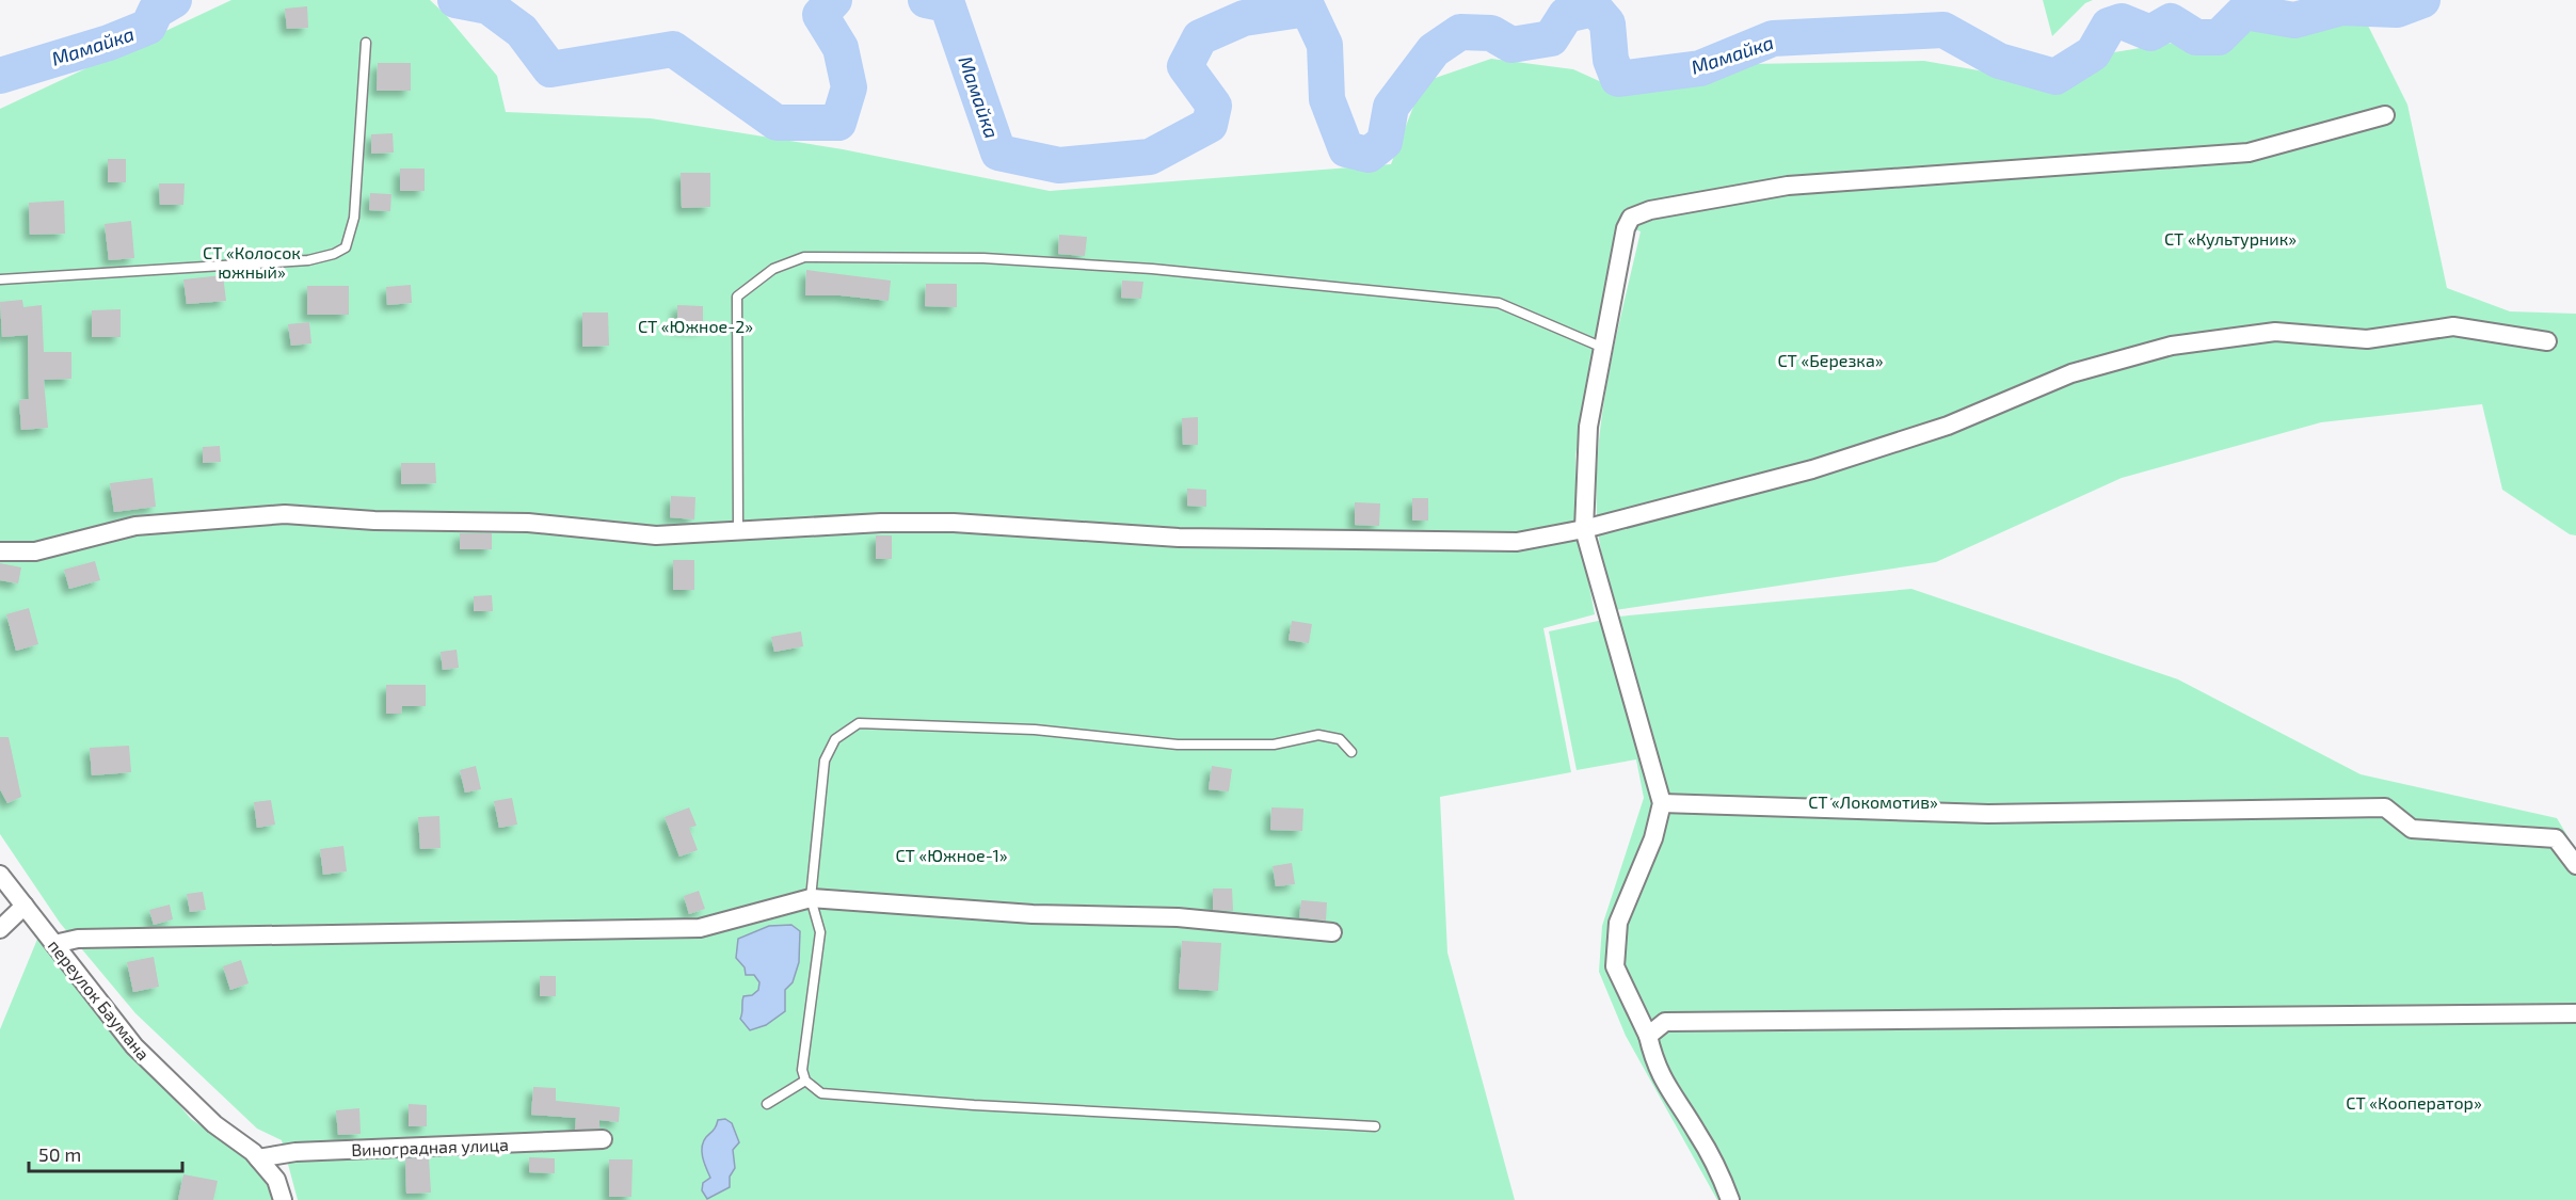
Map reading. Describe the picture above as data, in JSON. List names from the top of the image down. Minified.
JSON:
{"streets":{"street":["переулок Баумана","Виноградная улица"]},"crossings":[["переулок Баумана","Виноградная улица"]],"water":["Мамайка"],"parks":["СТ «Культурник»","СТ «Колосок южный»","СТ «Южное-2»","СТ «Березка»","СТ «Локомотив»","СТ «Южное-1»","СТ «Кооператор»"],"scale_bar":"50 m"}
